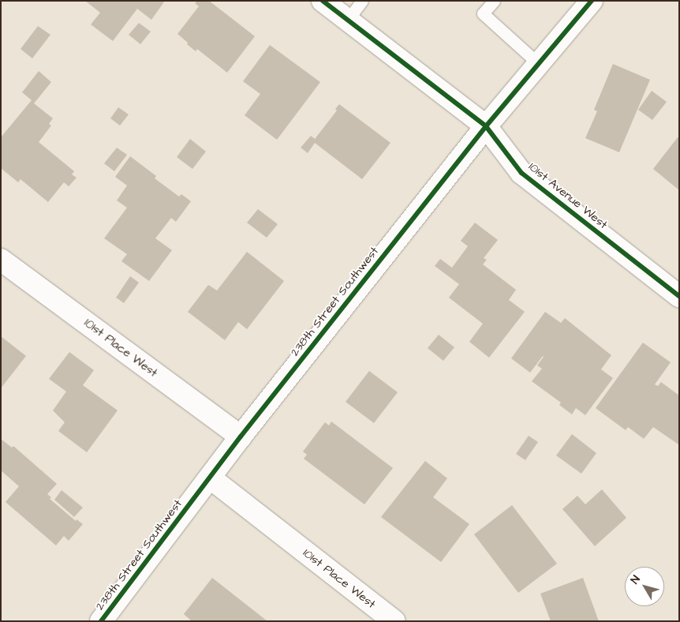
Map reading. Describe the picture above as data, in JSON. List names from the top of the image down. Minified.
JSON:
{"streets":{"street":["101st Avenue West","238th Street Southwest","101st Place West"]},"crossings":[["101st Avenue West","238th Street Southwest"],["238th Street Southwest","101st Place West"]],"north":"top left"}
